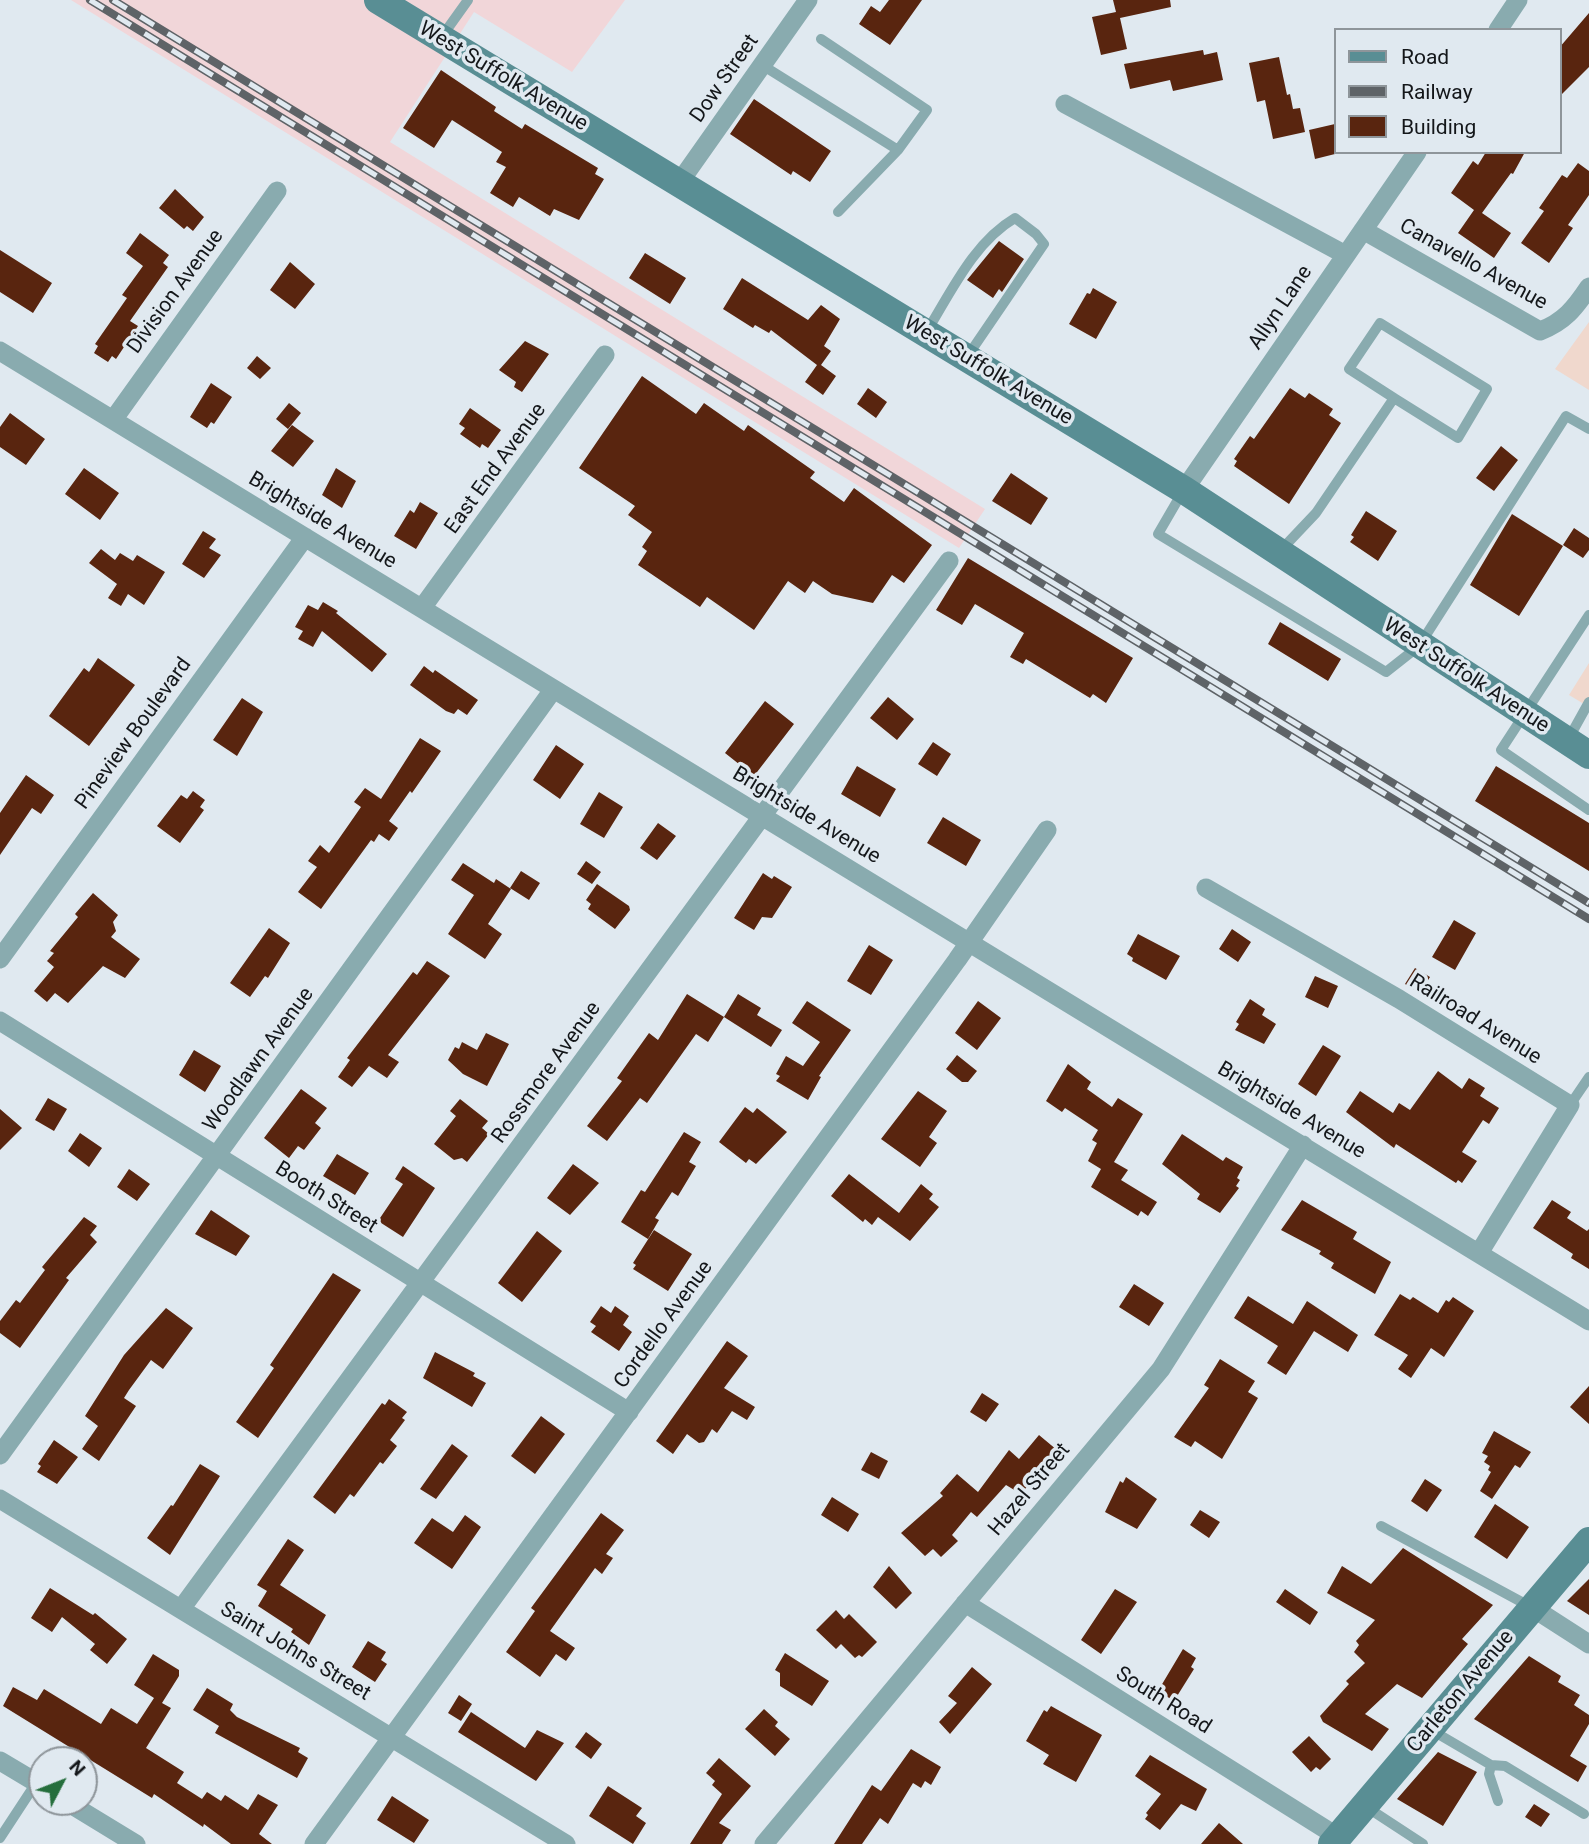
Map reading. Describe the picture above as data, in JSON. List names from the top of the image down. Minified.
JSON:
{"streets":{"main road":["West Suffolk Avenue","Carleton Avenue"],"street":["Dow Street","Canavello Avenue","Division Avenue","Allyn Lane","East End Avenue","Brightside Avenue","Pineview Boulevard","Railroad Avenue","Woodlawn Avenue","Rossmore Avenue","Booth Street","Cordello Avenue","Hazel Street","Saint Johns Street","South Road"]},"crossings":[["West Suffolk Avenue","Dow Street"],["West Suffolk Avenue","Allyn Lane"],["Canavello Avenue","Allyn Lane"],["Division Avenue","Brightside Avenue"],["East End Avenue","Brightside Avenue"],["Brightside Avenue","Pineview Boulevard"],["Brightside Avenue","Woodlawn Avenue"],["Brightside Avenue","Rossmore Avenue"],["Brightside Avenue","Cordello Avenue"],["Brightside Avenue","Hazel Street"],["Woodlawn Avenue","Booth Street"],["Rossmore Avenue","Booth Street"],["Rossmore Avenue","Saint Johns Street"],["Booth Street","Cordello Avenue"],["Cordello Avenue","Saint Johns Street"],["Hazel Street","South Road"],["Carleton Avenue","South Road"]],"legend":["Road","Railway","Building"],"north":"top right"}
